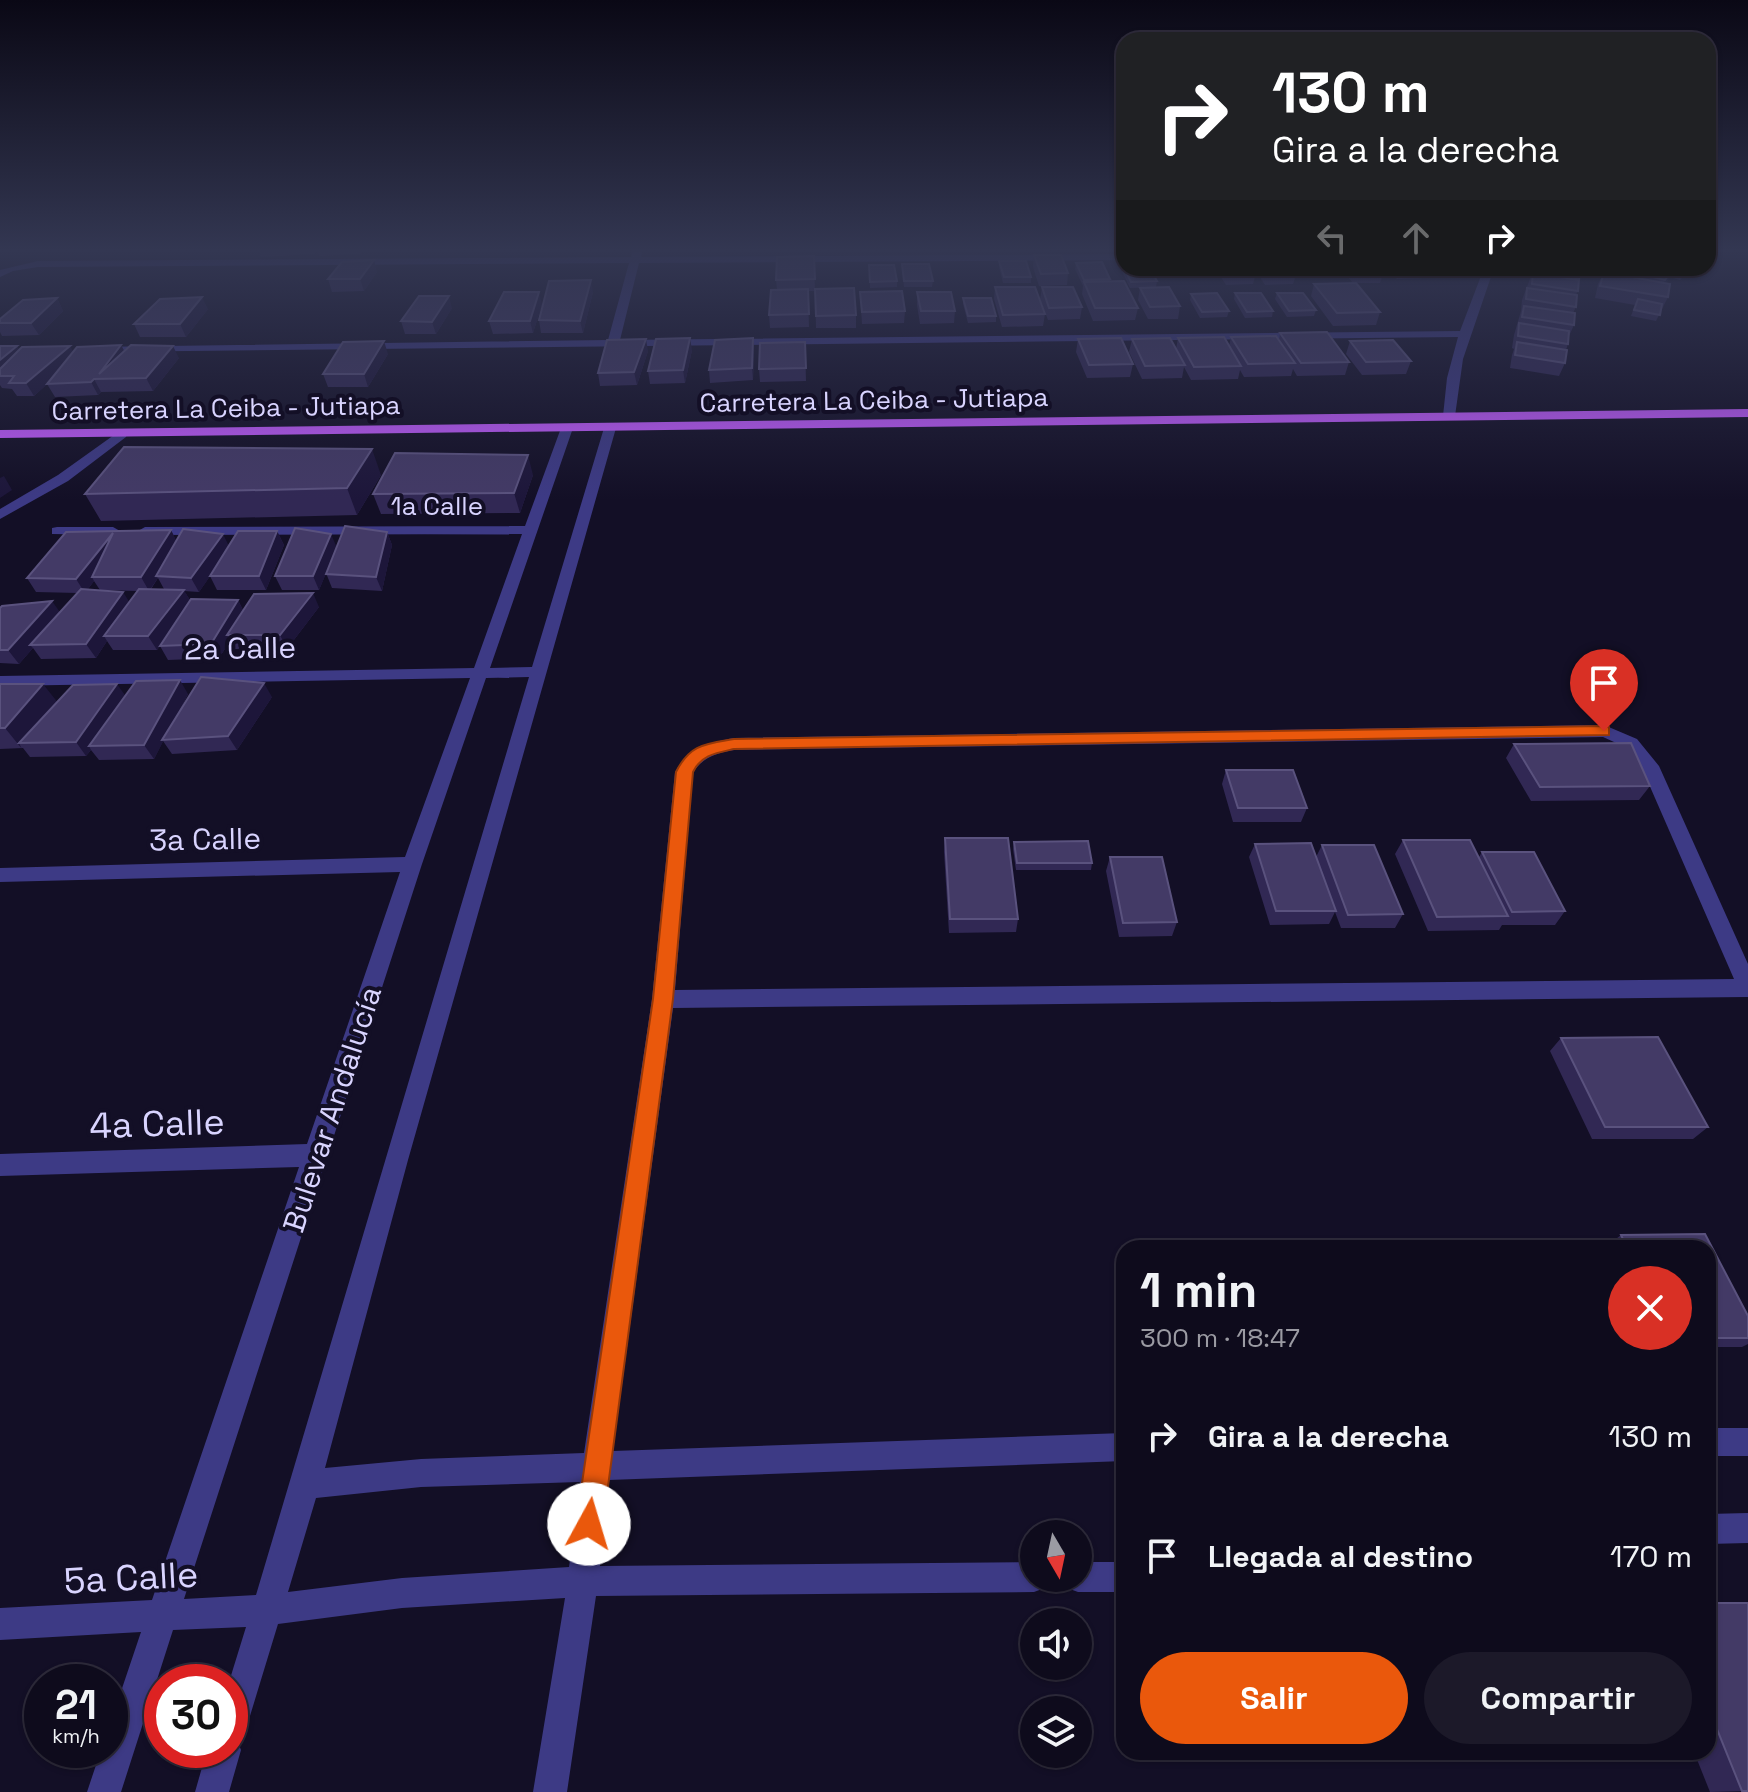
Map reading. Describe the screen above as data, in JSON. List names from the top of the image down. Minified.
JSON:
{"streets":{"main road":["Carretera La Ceiba - Jutiapa"],"street":["1a Calle","2a Calle","3a Calle","Bulevar Andalucía","4a Calle","5a Calle"]},"crossings":[["Carretera La Ceiba - Jutiapa","Bulevar Andalucía"],["1a Calle","Bulevar Andalucía"],["2a Calle","Bulevar Andalucía"],["3a Calle","Bulevar Andalucía"],["Bulevar Andalucía","4a Calle"],["Bulevar Andalucía","5a Calle"]],"north":"bottom","page":{"turn":["130 m","Gira a la derecha"],"heading":["1 min","300 m · 18:47"],"list":[{"name":"Gira a la derecha","value":"130 m"},{"name":"Llegada al destino","value":"170 m"}],"buttons":["Salir","Compartir"],"speed":"21 km/h","limit":"30"}}
